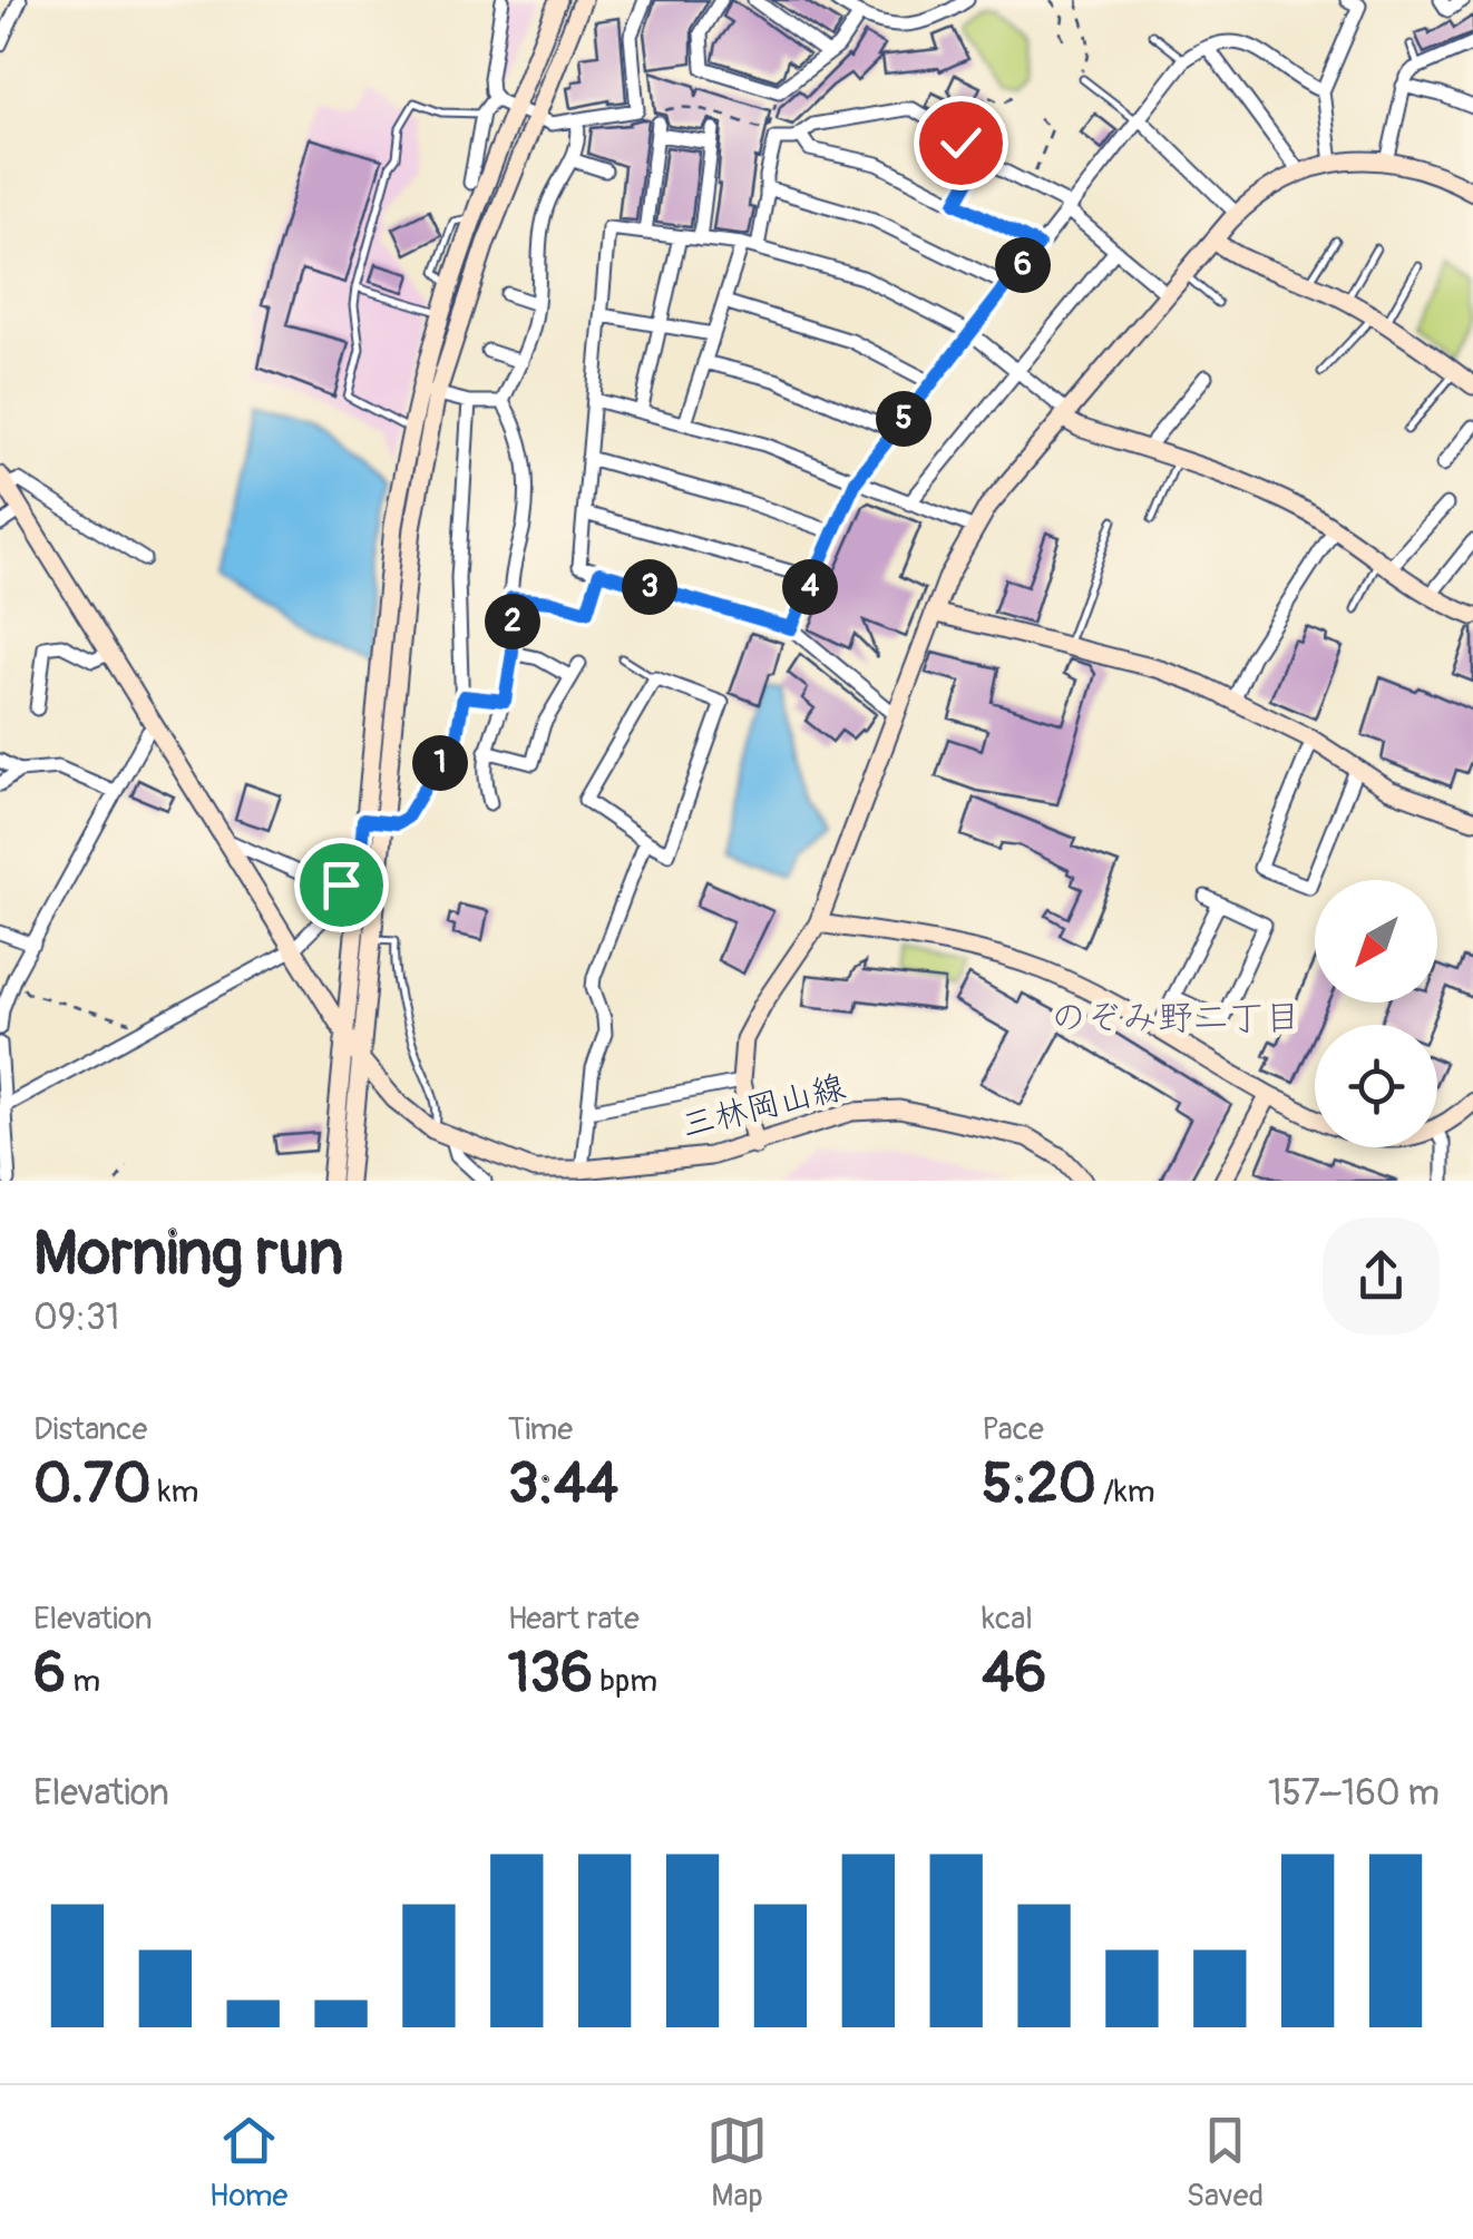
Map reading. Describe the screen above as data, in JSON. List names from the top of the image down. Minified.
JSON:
{"streets":{"street":["三林岡山線"]},"districts":["のぞみ野二丁目"],"north":"bottom left","page":{"pins":["6","5","3","4","2","1"],"heading":["Morning run","09:31"],"stats":[["Distance","0.70 km"],["Time","3:44"],["Pace","5:20 /km"],["Elevation","6 m"],["Heart rate","136 bpm"],["kcal","46"]],"chart":["Elevation","157–160 m"],"tabs":["Home","Map","Saved"]}}
